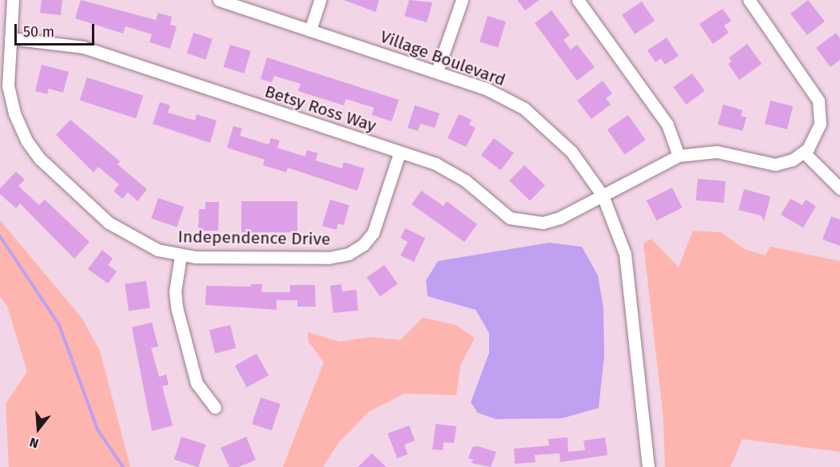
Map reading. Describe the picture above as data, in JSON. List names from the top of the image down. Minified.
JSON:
{"streets":{"street":["Village Boulevard","Betsy Ross Way","Independence Drive"]},"crossings":[["Village Boulevard","Betsy Ross Way"],["Betsy Ross Way","Independence Drive"]],"scale_bar":"50 m","north":"bottom"}
